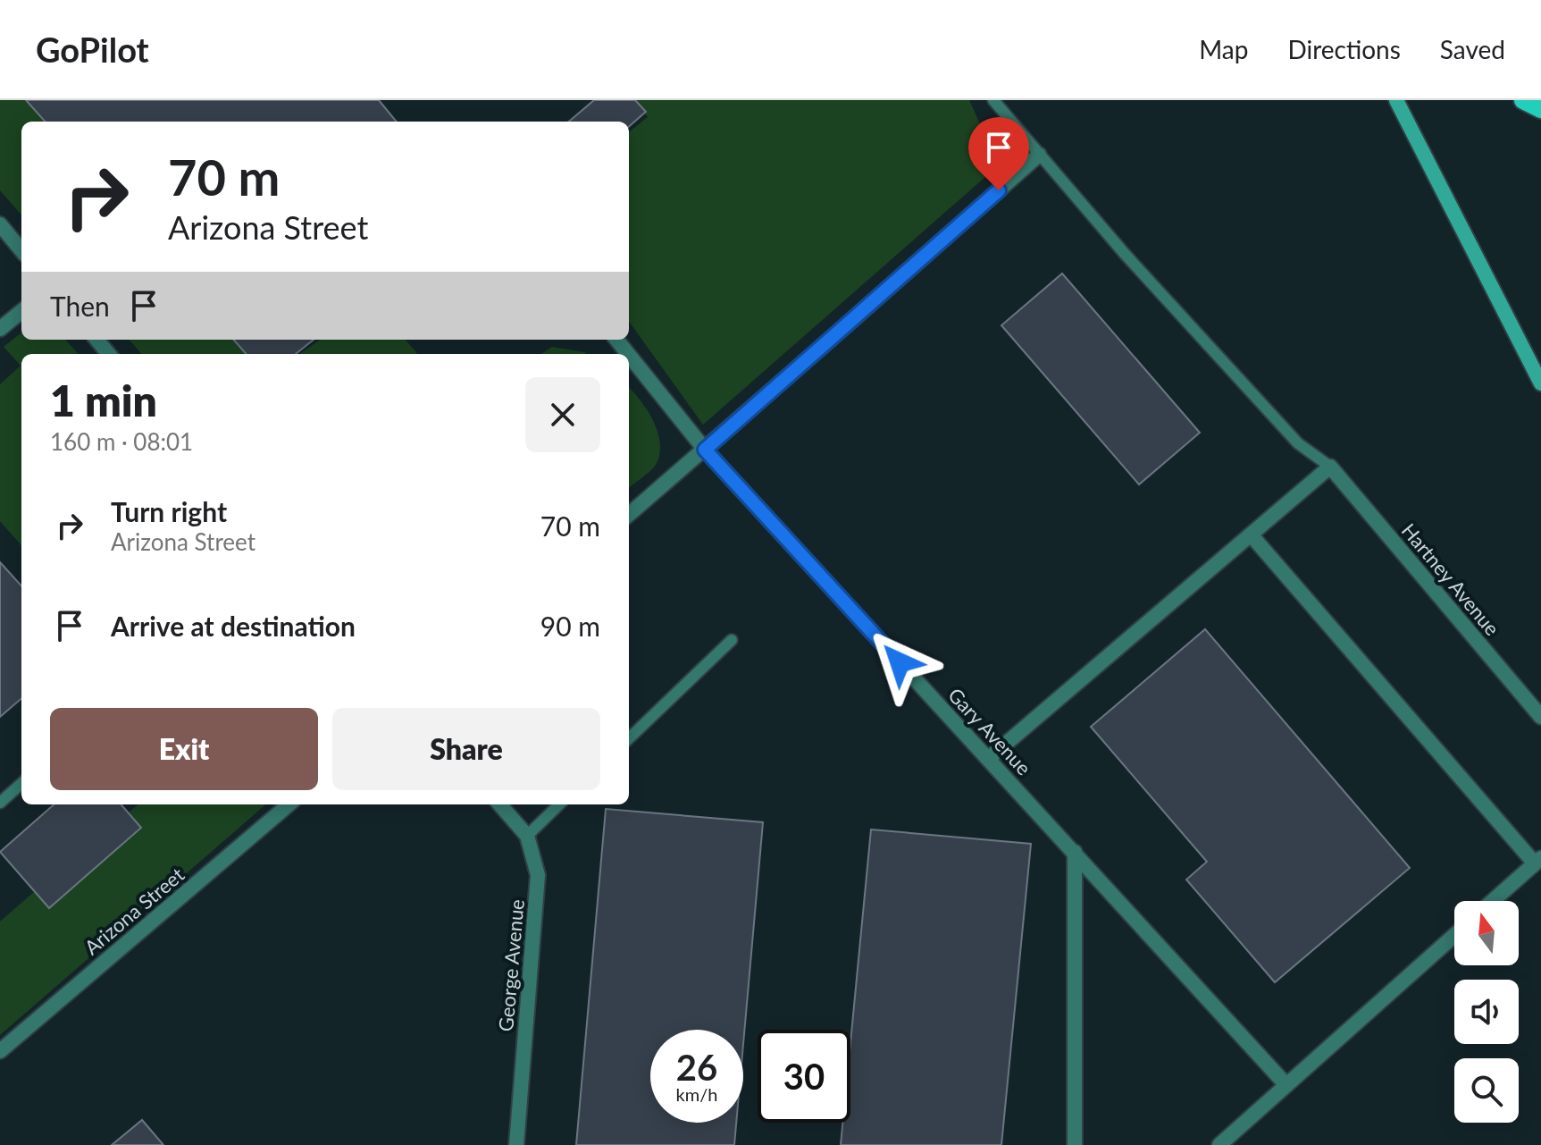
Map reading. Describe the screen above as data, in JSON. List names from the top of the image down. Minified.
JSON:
{"streets":{"street":["Hartney Avenue","Gary Avenue","Arizona Street","George Avenue"]},"north":"top","page":{"header":"GoPilot","nav":["Map","Directions","Saved"],"turn":["70 m","Arizona Street"],"then":"Then","heading":["1 min","160 m · 08:01"],"list":[{"name":"Turn right","note":"Arizona Street","value":"70 m"},{"name":"Arrive at destination","value":"90 m"}],"buttons":["Exit","Share"],"speed":"26 km/h","limit":"30"}}
